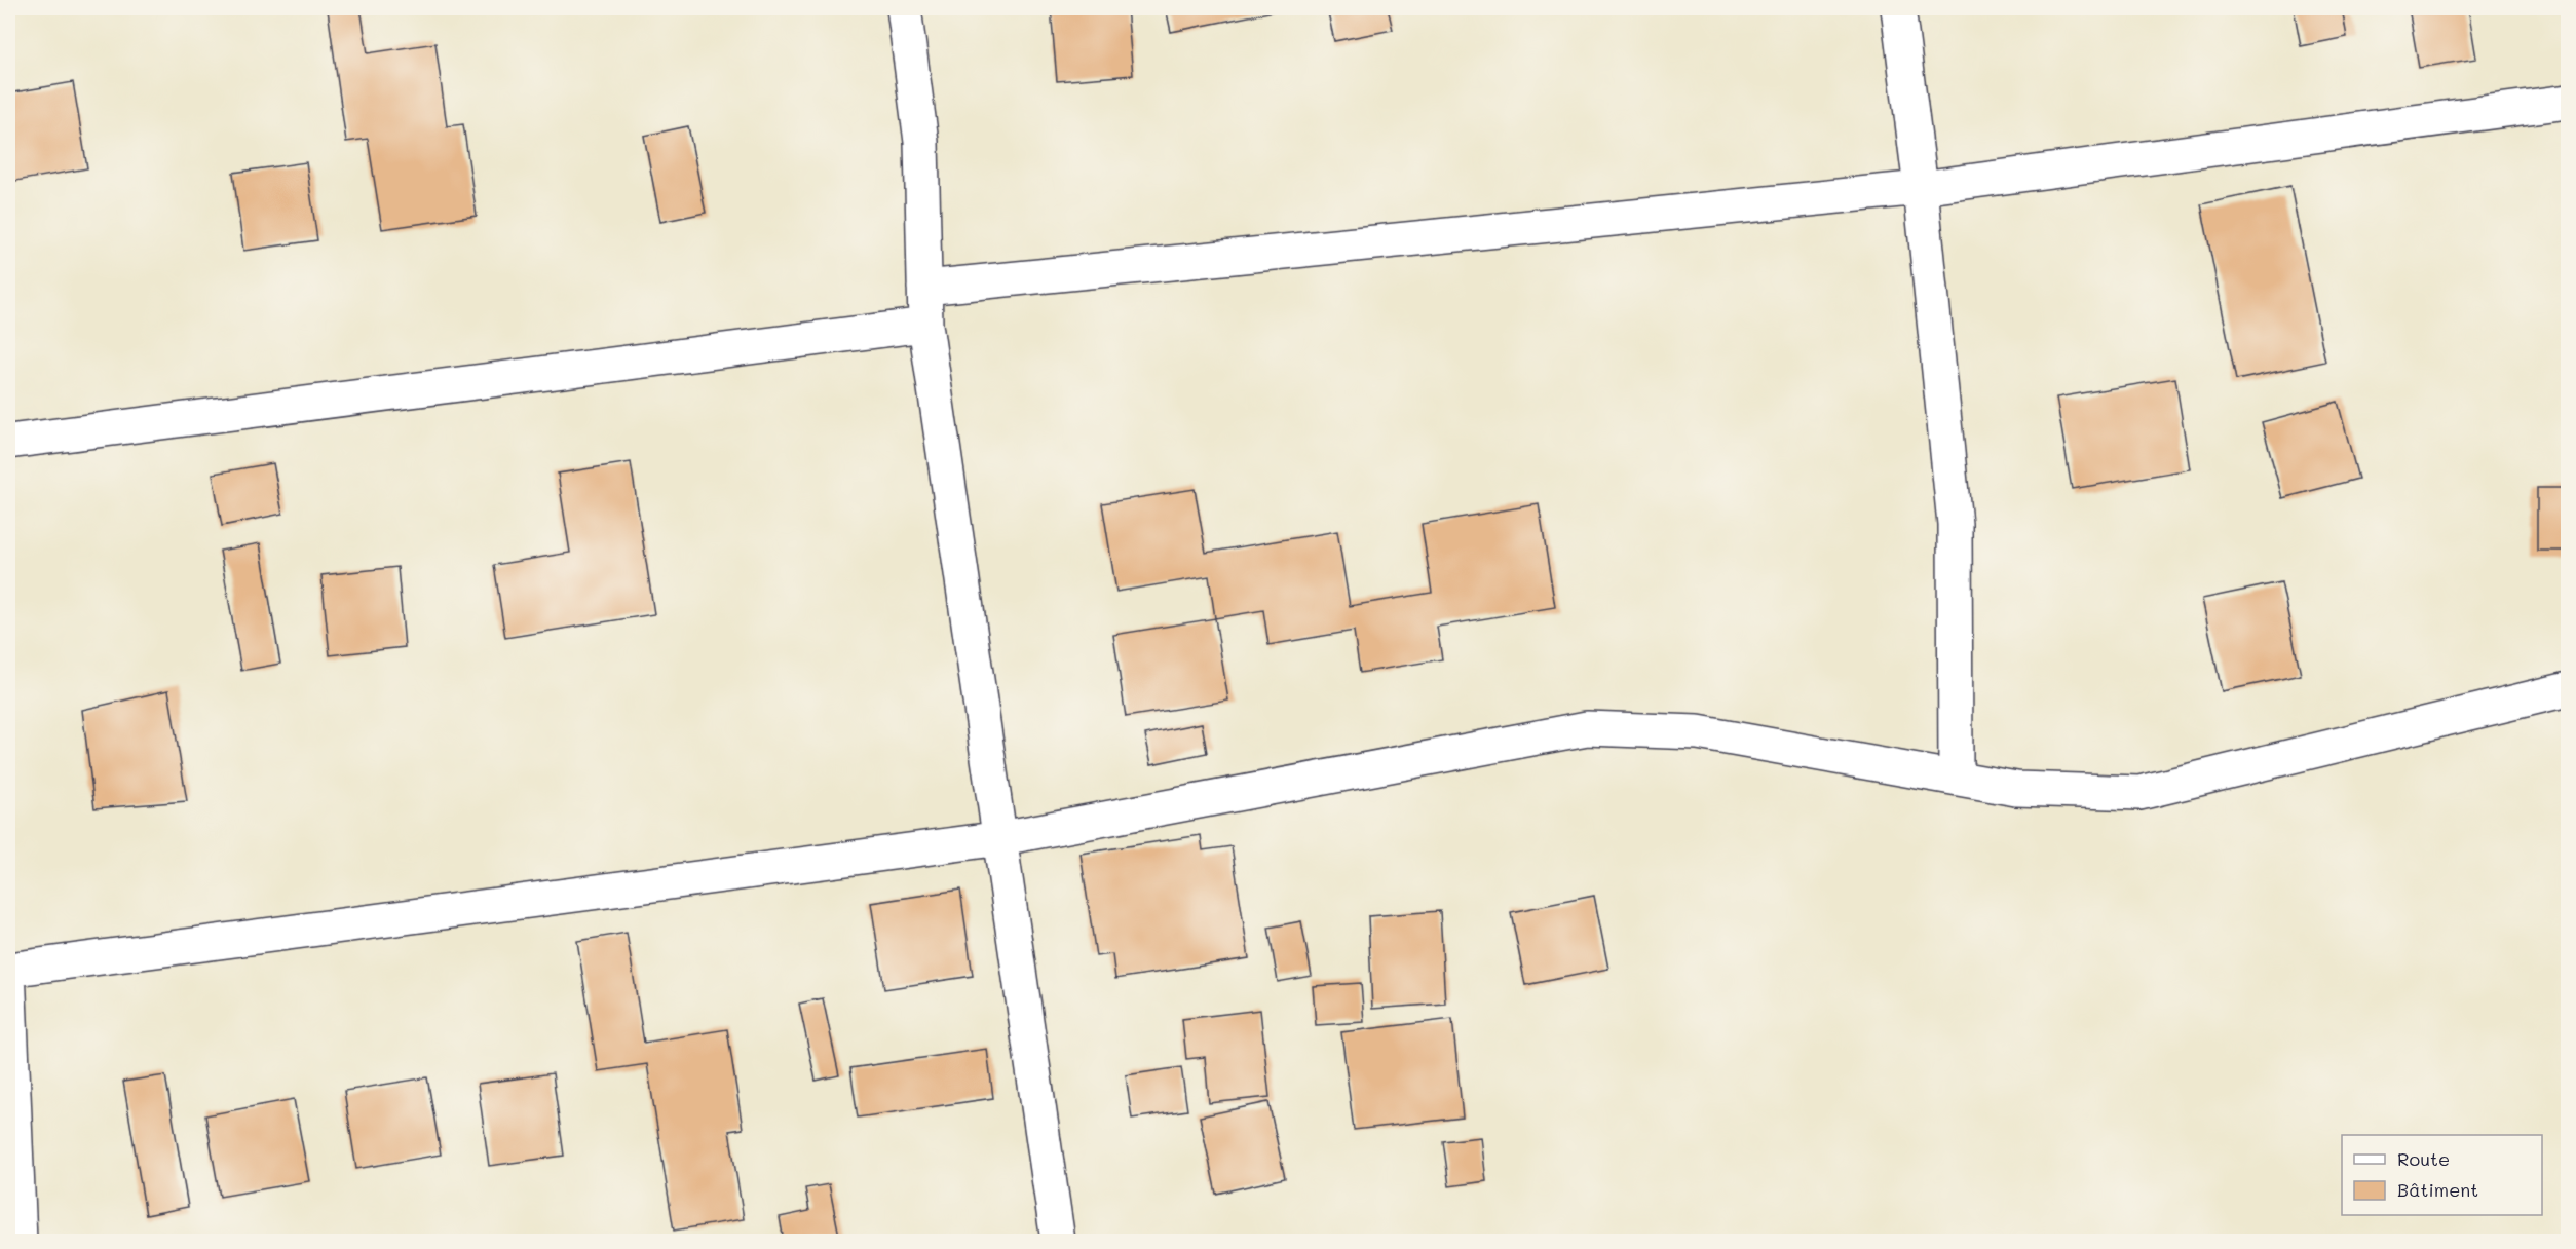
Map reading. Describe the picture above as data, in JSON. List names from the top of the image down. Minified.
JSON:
{"legend":["Route","Bâtiment"]}
